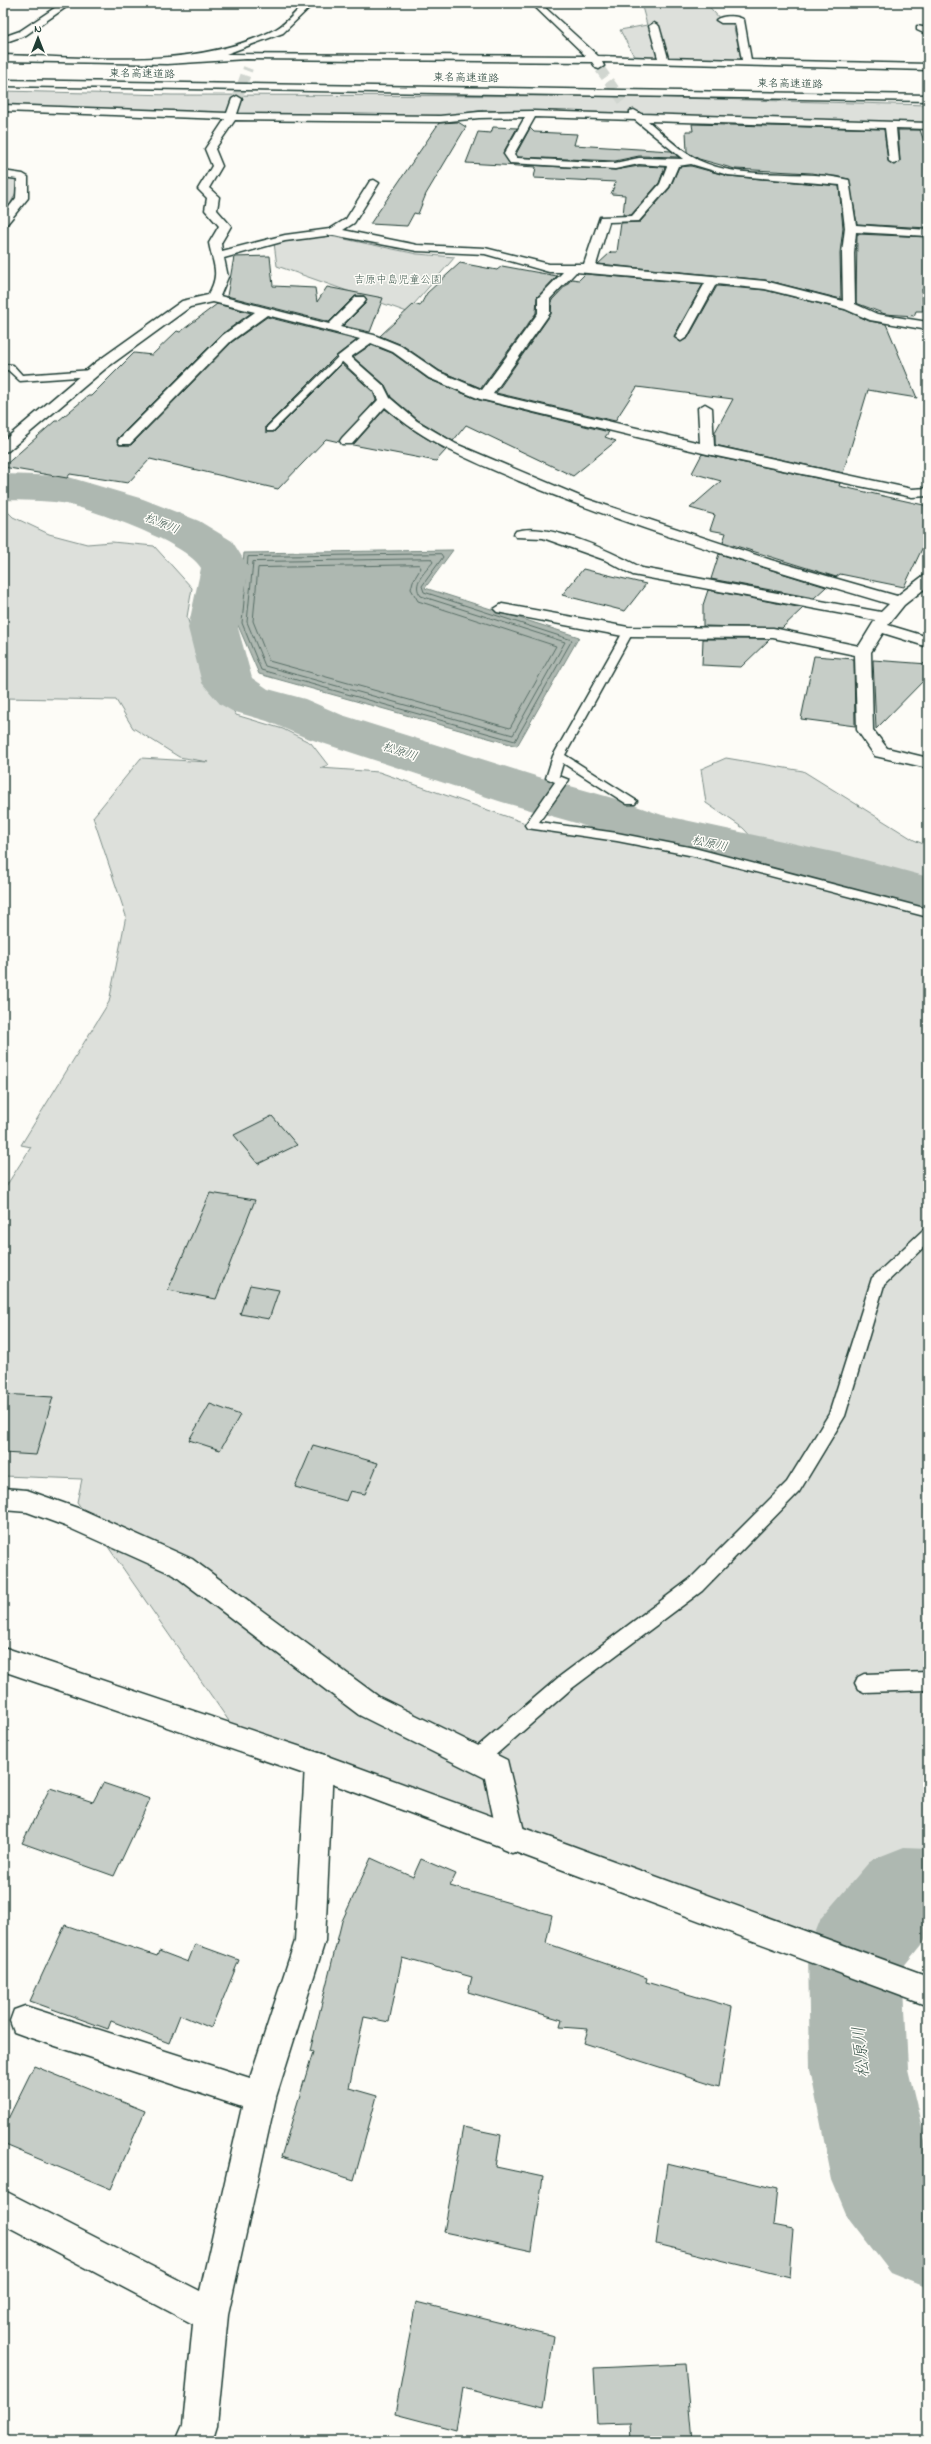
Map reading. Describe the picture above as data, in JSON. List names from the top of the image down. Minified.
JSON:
{"streets":{"main road":["東名高速道路"]},"water":["松原川"],"parks":["吉原中島児童公園"],"north":"top"}
